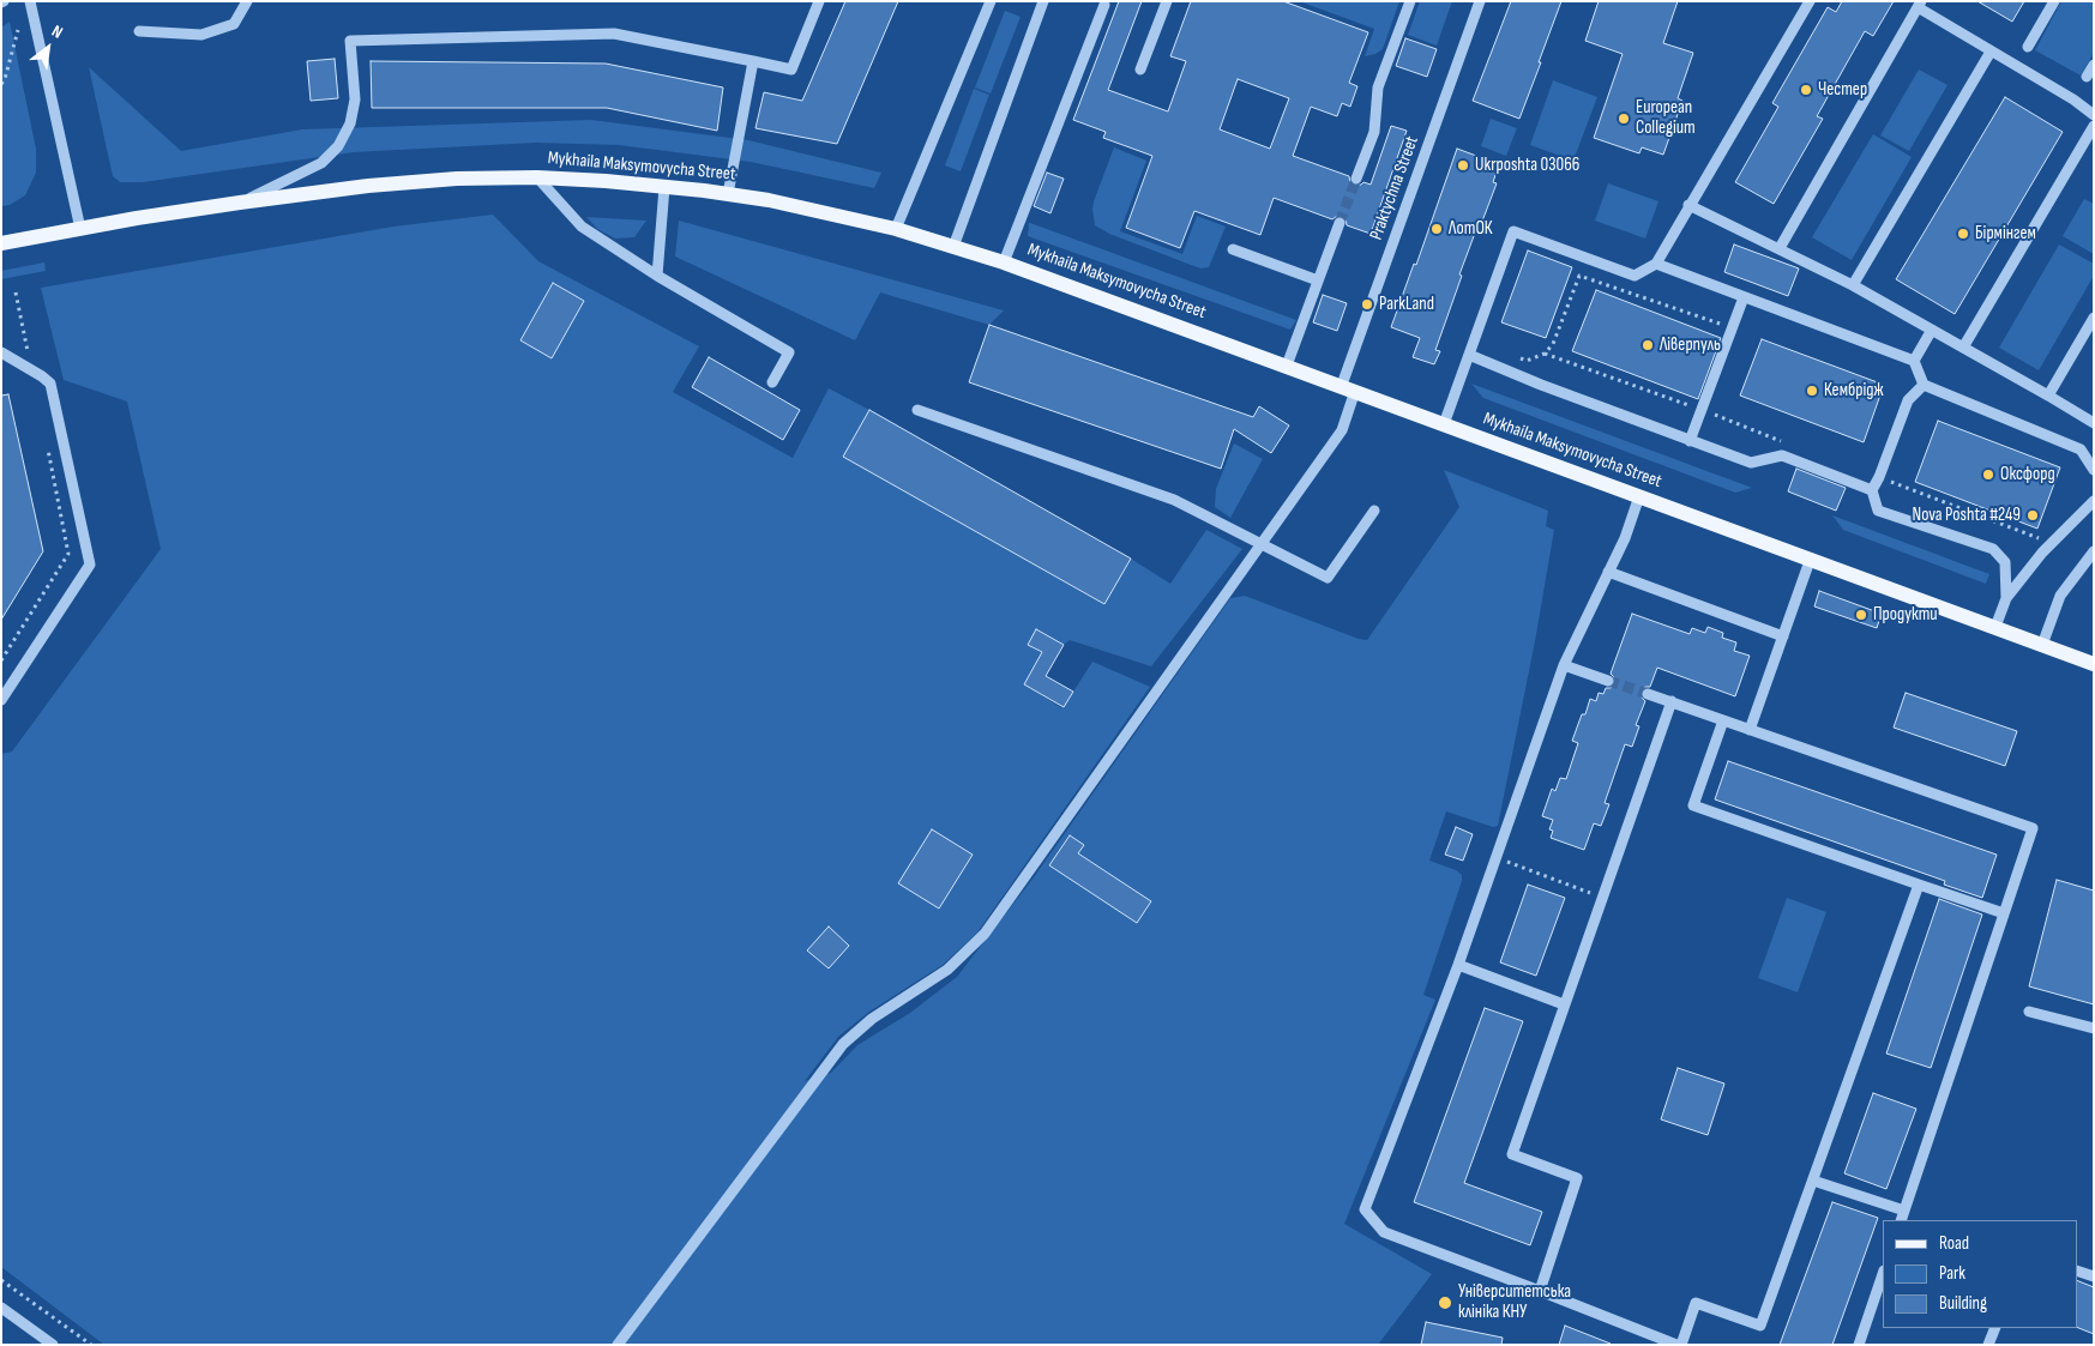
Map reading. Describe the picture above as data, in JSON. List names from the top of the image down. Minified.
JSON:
{"streets":{"main road":["Mykhaila Maksymovycha Street"],"street":["Praktychna Street"]},"crossings":[["Mykhaila Maksymovycha Street","Praktychna Street"]],"places":["Честер","European Collegium","Ukrposhta 03066","ЛотОК","Бірмінгем","ParkLand","Ліверпуль","Кембрідж","Оксфорд","Nova Poshta #249","Продукти","Університетська клініка КНУ"],"legend":["Road","Park","Building"],"north":"top right"}
